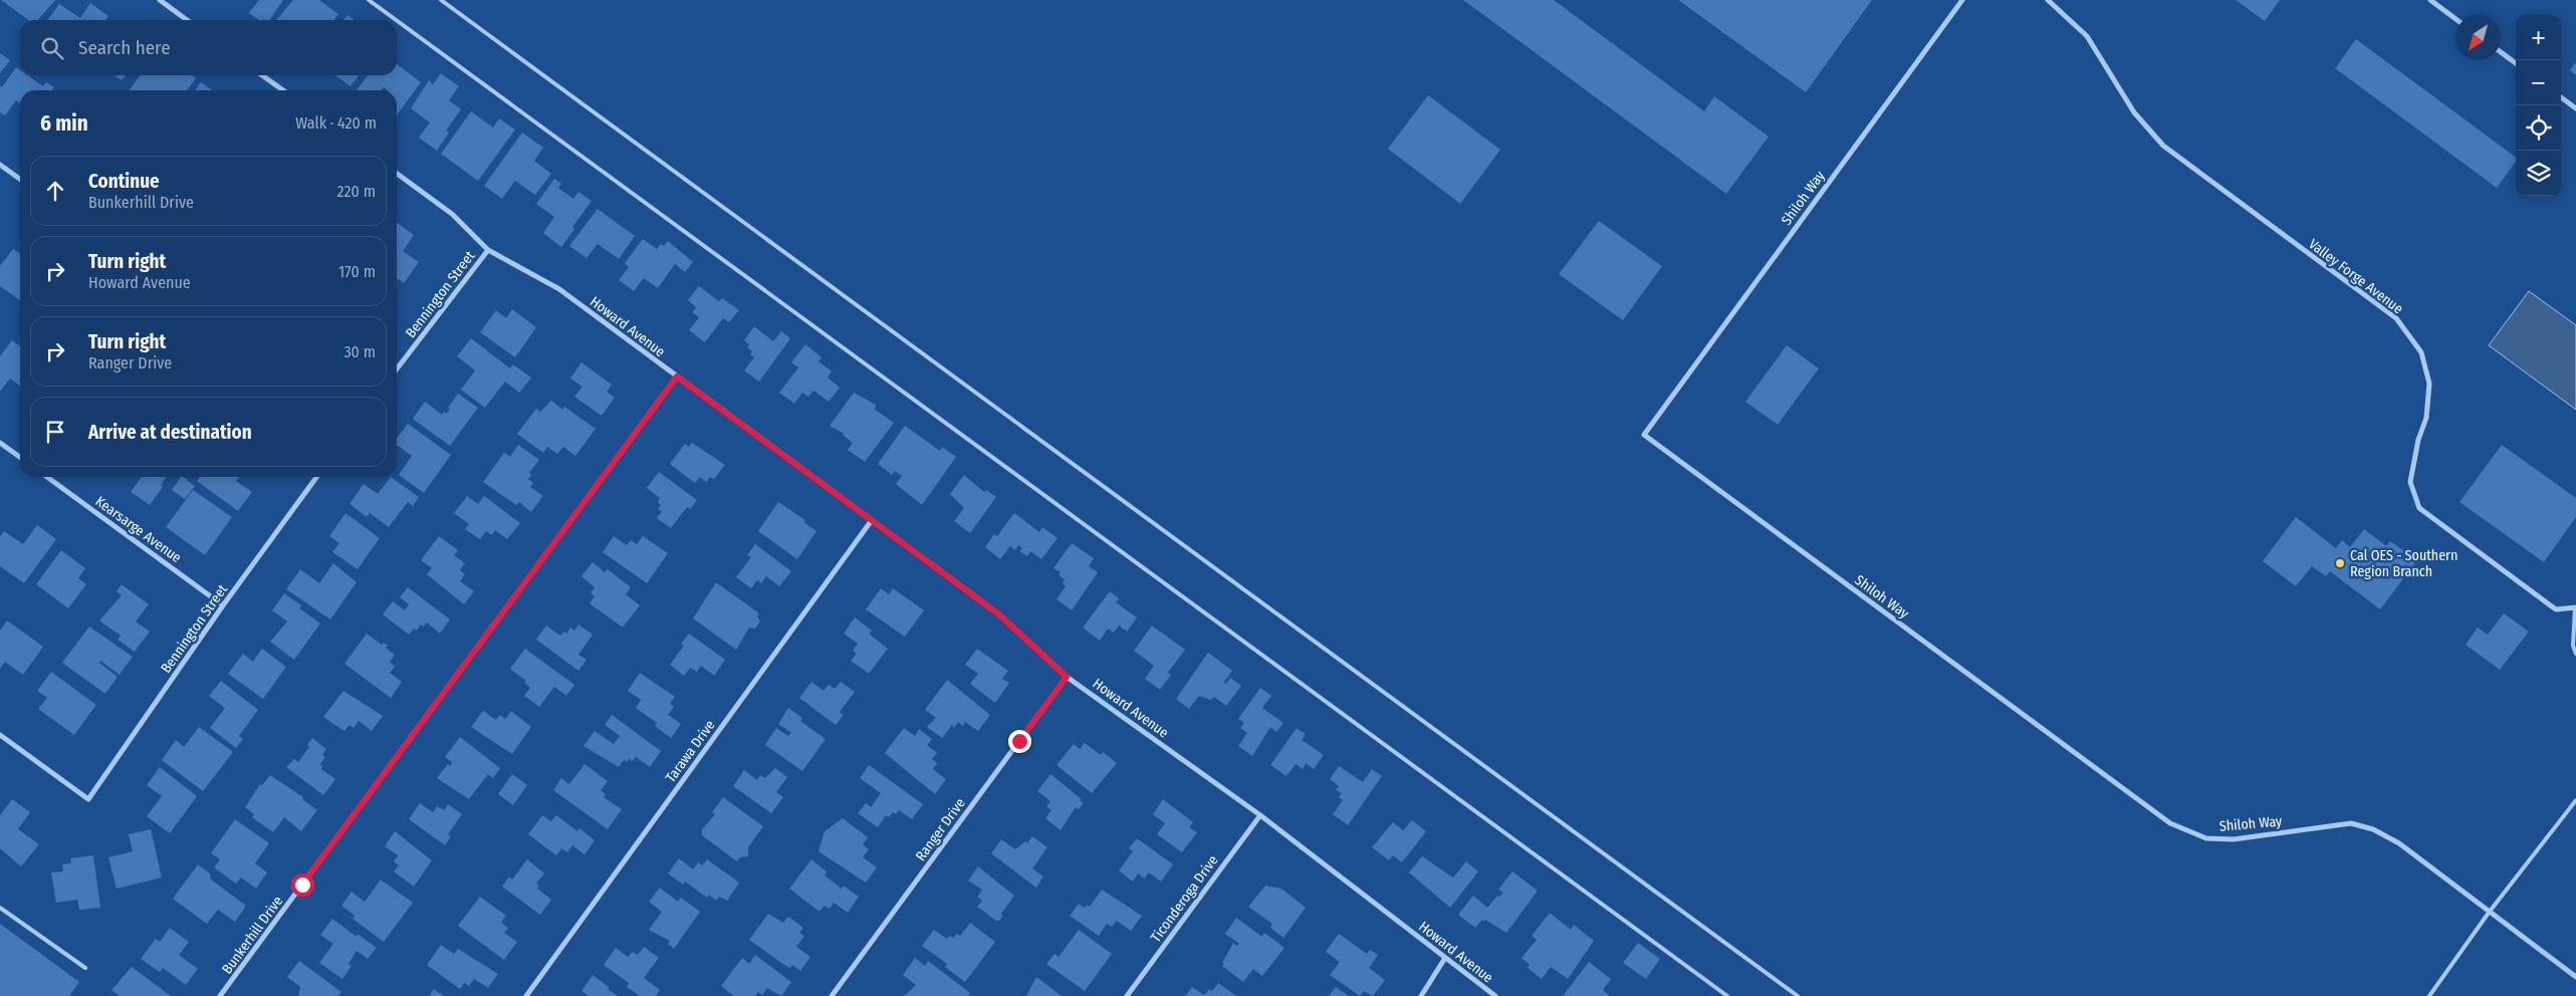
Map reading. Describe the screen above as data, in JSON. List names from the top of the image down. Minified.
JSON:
{"streets":{"street":["Shiloh Way","Valley Forge Avenue","Bennington Street","Howard Avenue","Kearsarge Avenue","Tarawa Drive","Ranger Drive","Ticonderoga Drive","Bunkerhill Drive"]},"crossings":[["Bennington Street","Howard Avenue"],["Bennington Street","Kearsarge Avenue"],["Howard Avenue","Tarawa Drive"],["Howard Avenue","Ranger Drive"],["Howard Avenue","Ticonderoga Drive"],["Howard Avenue","Bunkerhill Drive"]],"places":["Cal OES - Southern Region Branch"],"north":"bottom left","page":{"map_buttons":["+","−"],"search":"Search here","heading":["6 min","Walk · 420 m"],"list":[["Continue","Bunkerhill Drive","220 m"],["Turn right","Howard Avenue","170 m"],["Turn right","Ranger Drive","30 m"],"Arrive at destination"]}}
